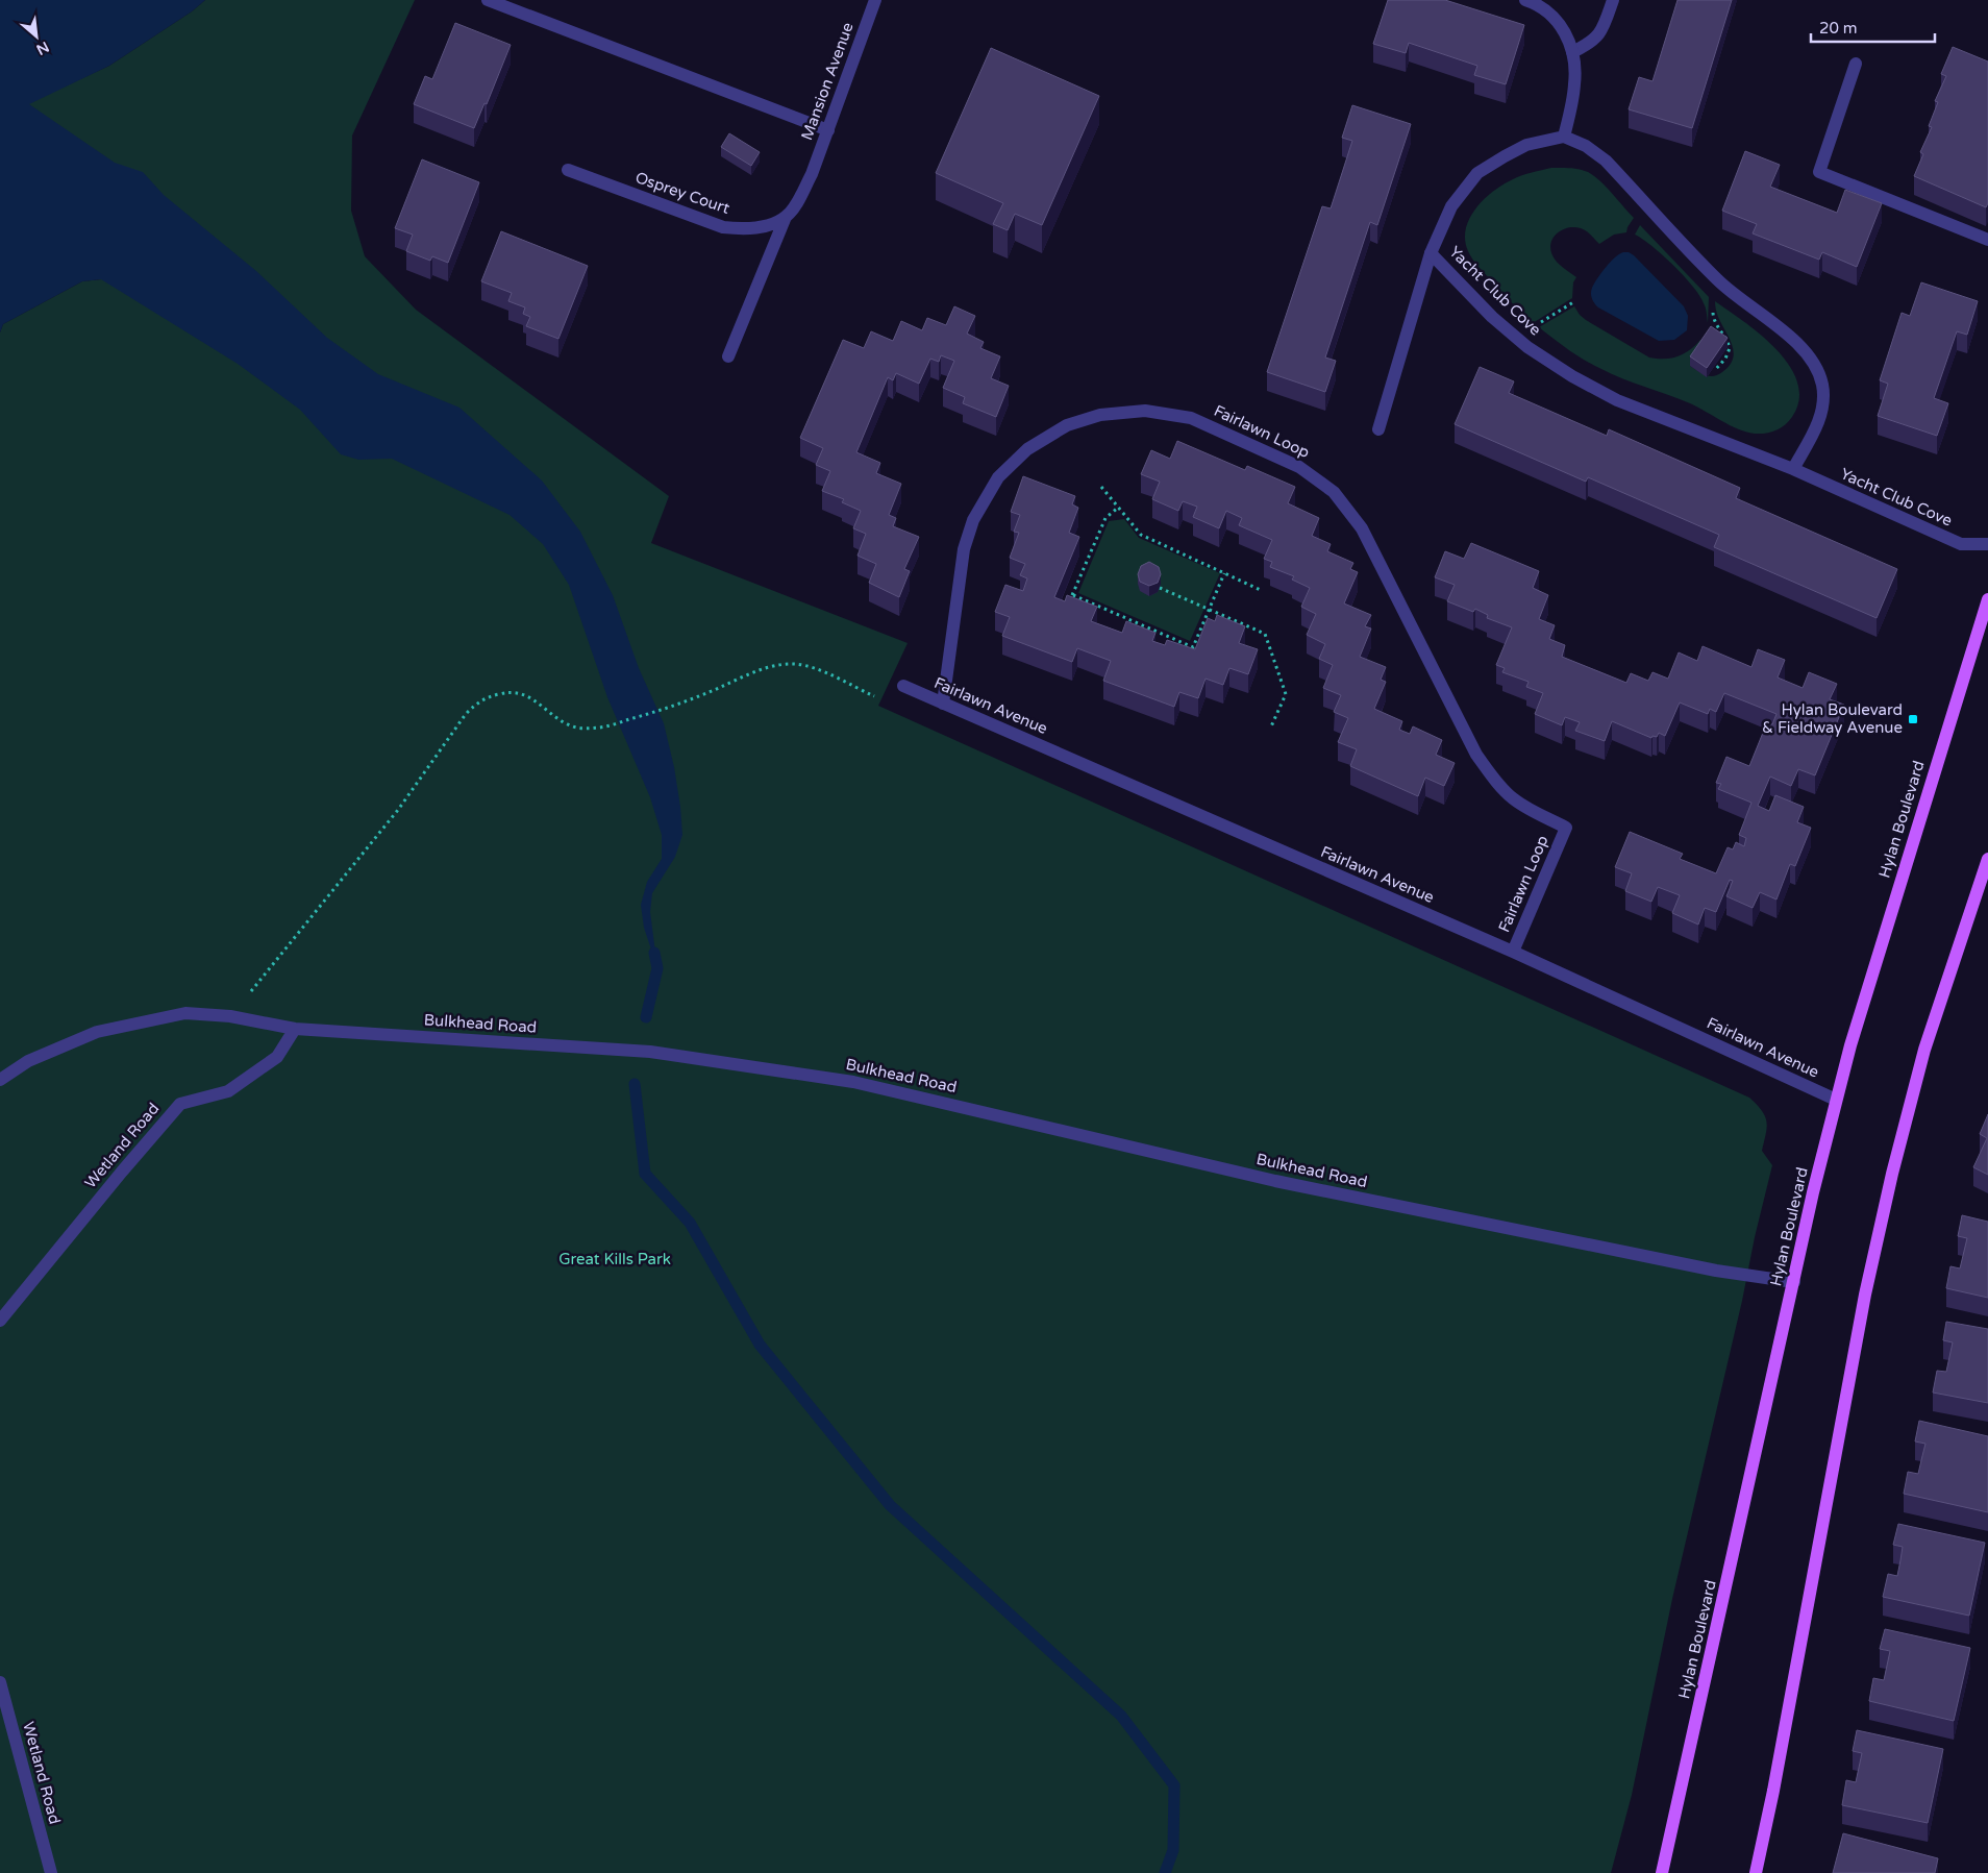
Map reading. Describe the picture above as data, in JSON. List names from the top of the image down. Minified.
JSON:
{"streets":{"main road":["Hylan Boulevard"],"street":["Mansion Avenue","Osprey Court","Yacht Club Cove","Fairlawn Loop","Fairlawn Avenue","Bulkhead Road","Wetland Road"]},"crossings":[["Mansion Avenue","Osprey Court"],["Fairlawn Loop","Fairlawn Avenue"],["Fairlawn Avenue","Hylan Boulevard"],["Hylan Boulevard","Bulkhead Road"],["Bulkhead Road","Wetland Road"]],"parks":["Great Kills Park"],"places":{"transit":["Hylan Boulevard & Fieldway Avenue"]},"scale_bar":"20 m","north":"bottom right"}
